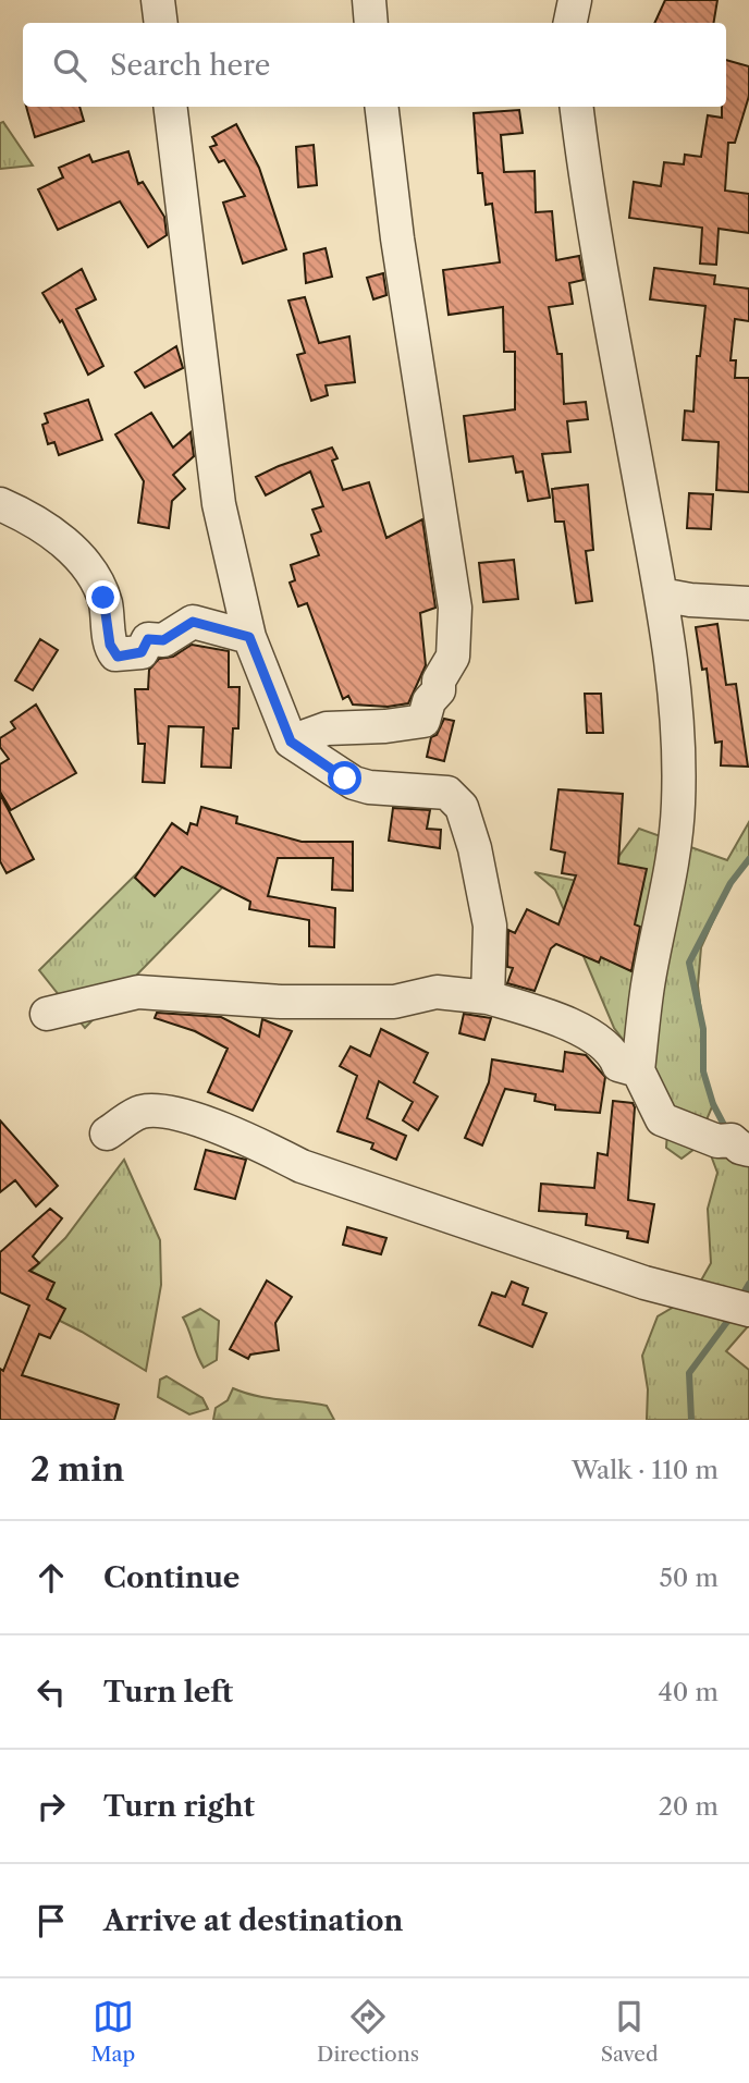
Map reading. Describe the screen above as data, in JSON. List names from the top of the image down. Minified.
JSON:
{"page":{"search":"Search here","heading":["2 min","Walk · 110 m"],"list":[["Continue","50 m"],["Turn left","40 m"],["Turn right","20 m"],"Arrive at destination"],"nav":["Map","Directions","Saved"]}}
